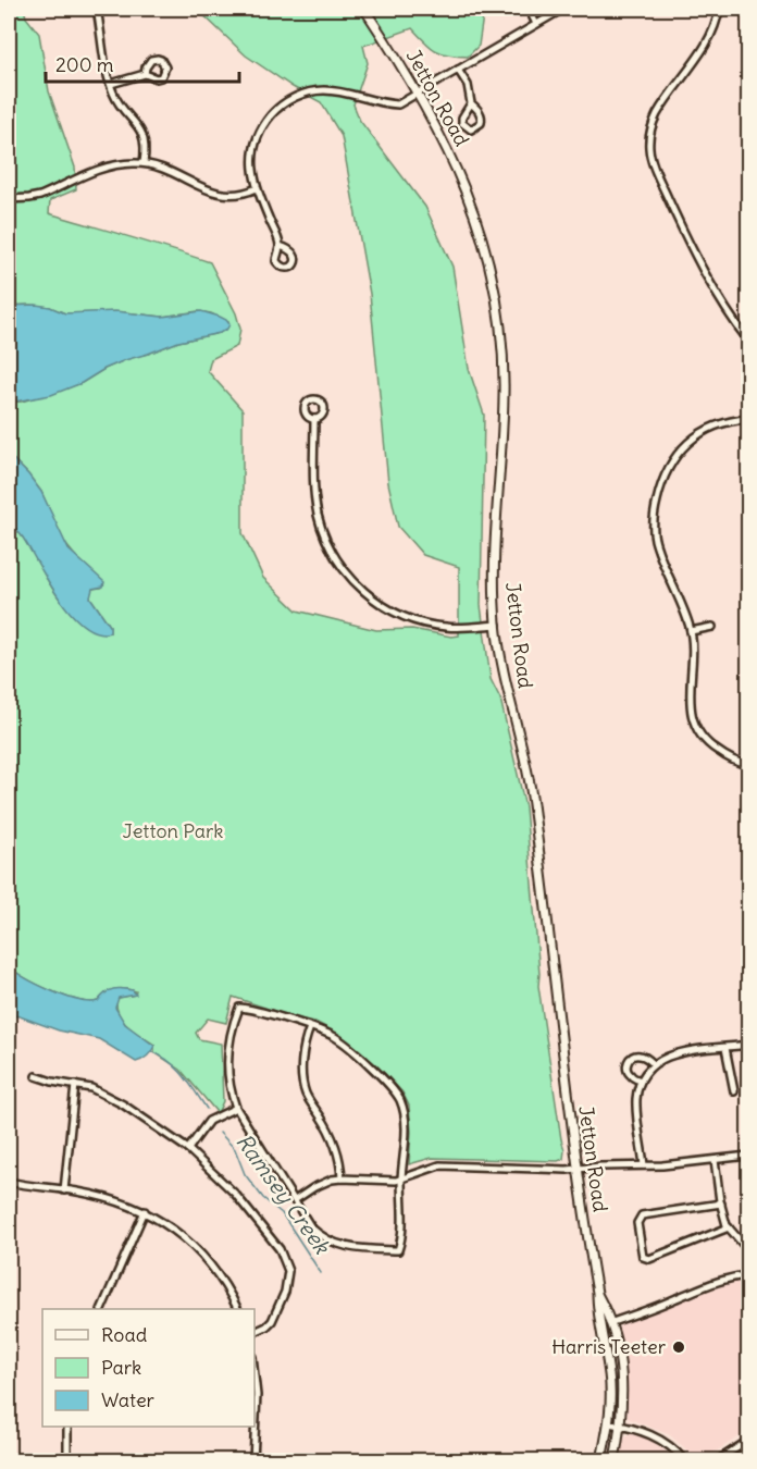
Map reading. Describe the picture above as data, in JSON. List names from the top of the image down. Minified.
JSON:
{"streets":{"street":["Jetton Road"]},"water":["Ramsey Creek"],"parks":["Jetton Park"],"places":["Harris Teeter"],"legend":["Road","Park","Water"],"scale_bar":"200 m"}
